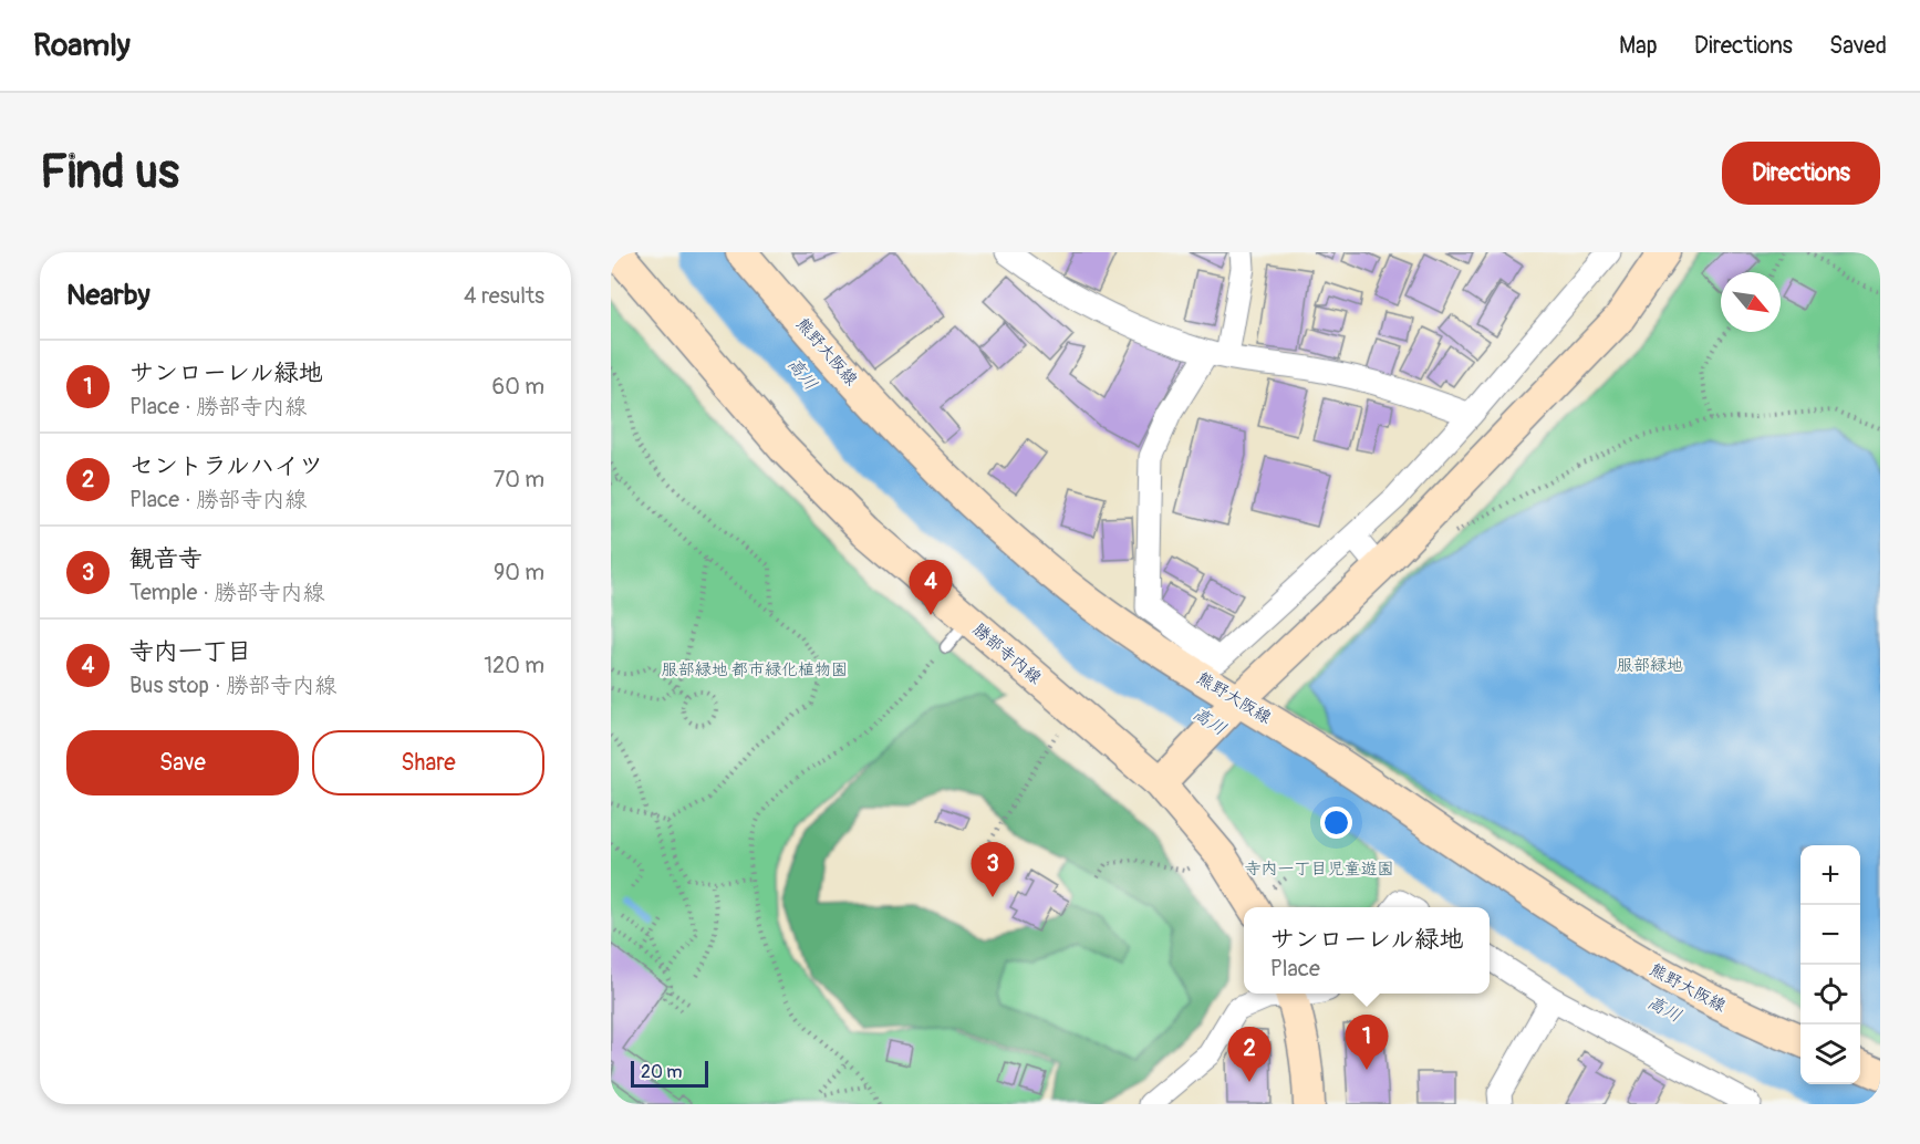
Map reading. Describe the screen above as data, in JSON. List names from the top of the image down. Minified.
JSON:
{"streets":{"street":["熊野大阪線","勝部寺内線"]},"water":["高川"],"parks":["服部緑地","服部緑地 都市緑化植物園","寺内一丁目児童遊園"],"scale_bar":"20 m","north":"bottom right","page":{"header":"Roamly","nav":["Map","Directions","Saved"],"buttons":["Directions",["Save","Share"]],"title":"Find us","heading":["Nearby","4 results"],"list":[{"mark":"1","name":"サンローレル緑地","note":"Place · 勝部寺内線","value":"60 m"},{"mark":"2","name":"セントラルハイツ","note":"Place · 勝部寺内線","value":"70 m"},{"mark":"3","name":"観音寺","note":"Temple · 勝部寺内線","value":"90 m"},{"mark":"4","name":"寺内一丁目","note":"Bus stop · 勝部寺内線","value":"120 m"}],"pins":["4","3","1","2"],"map_buttons":["+","−"],"popup":["サンローレル緑地","Place"],"scale":"20 m"}}
